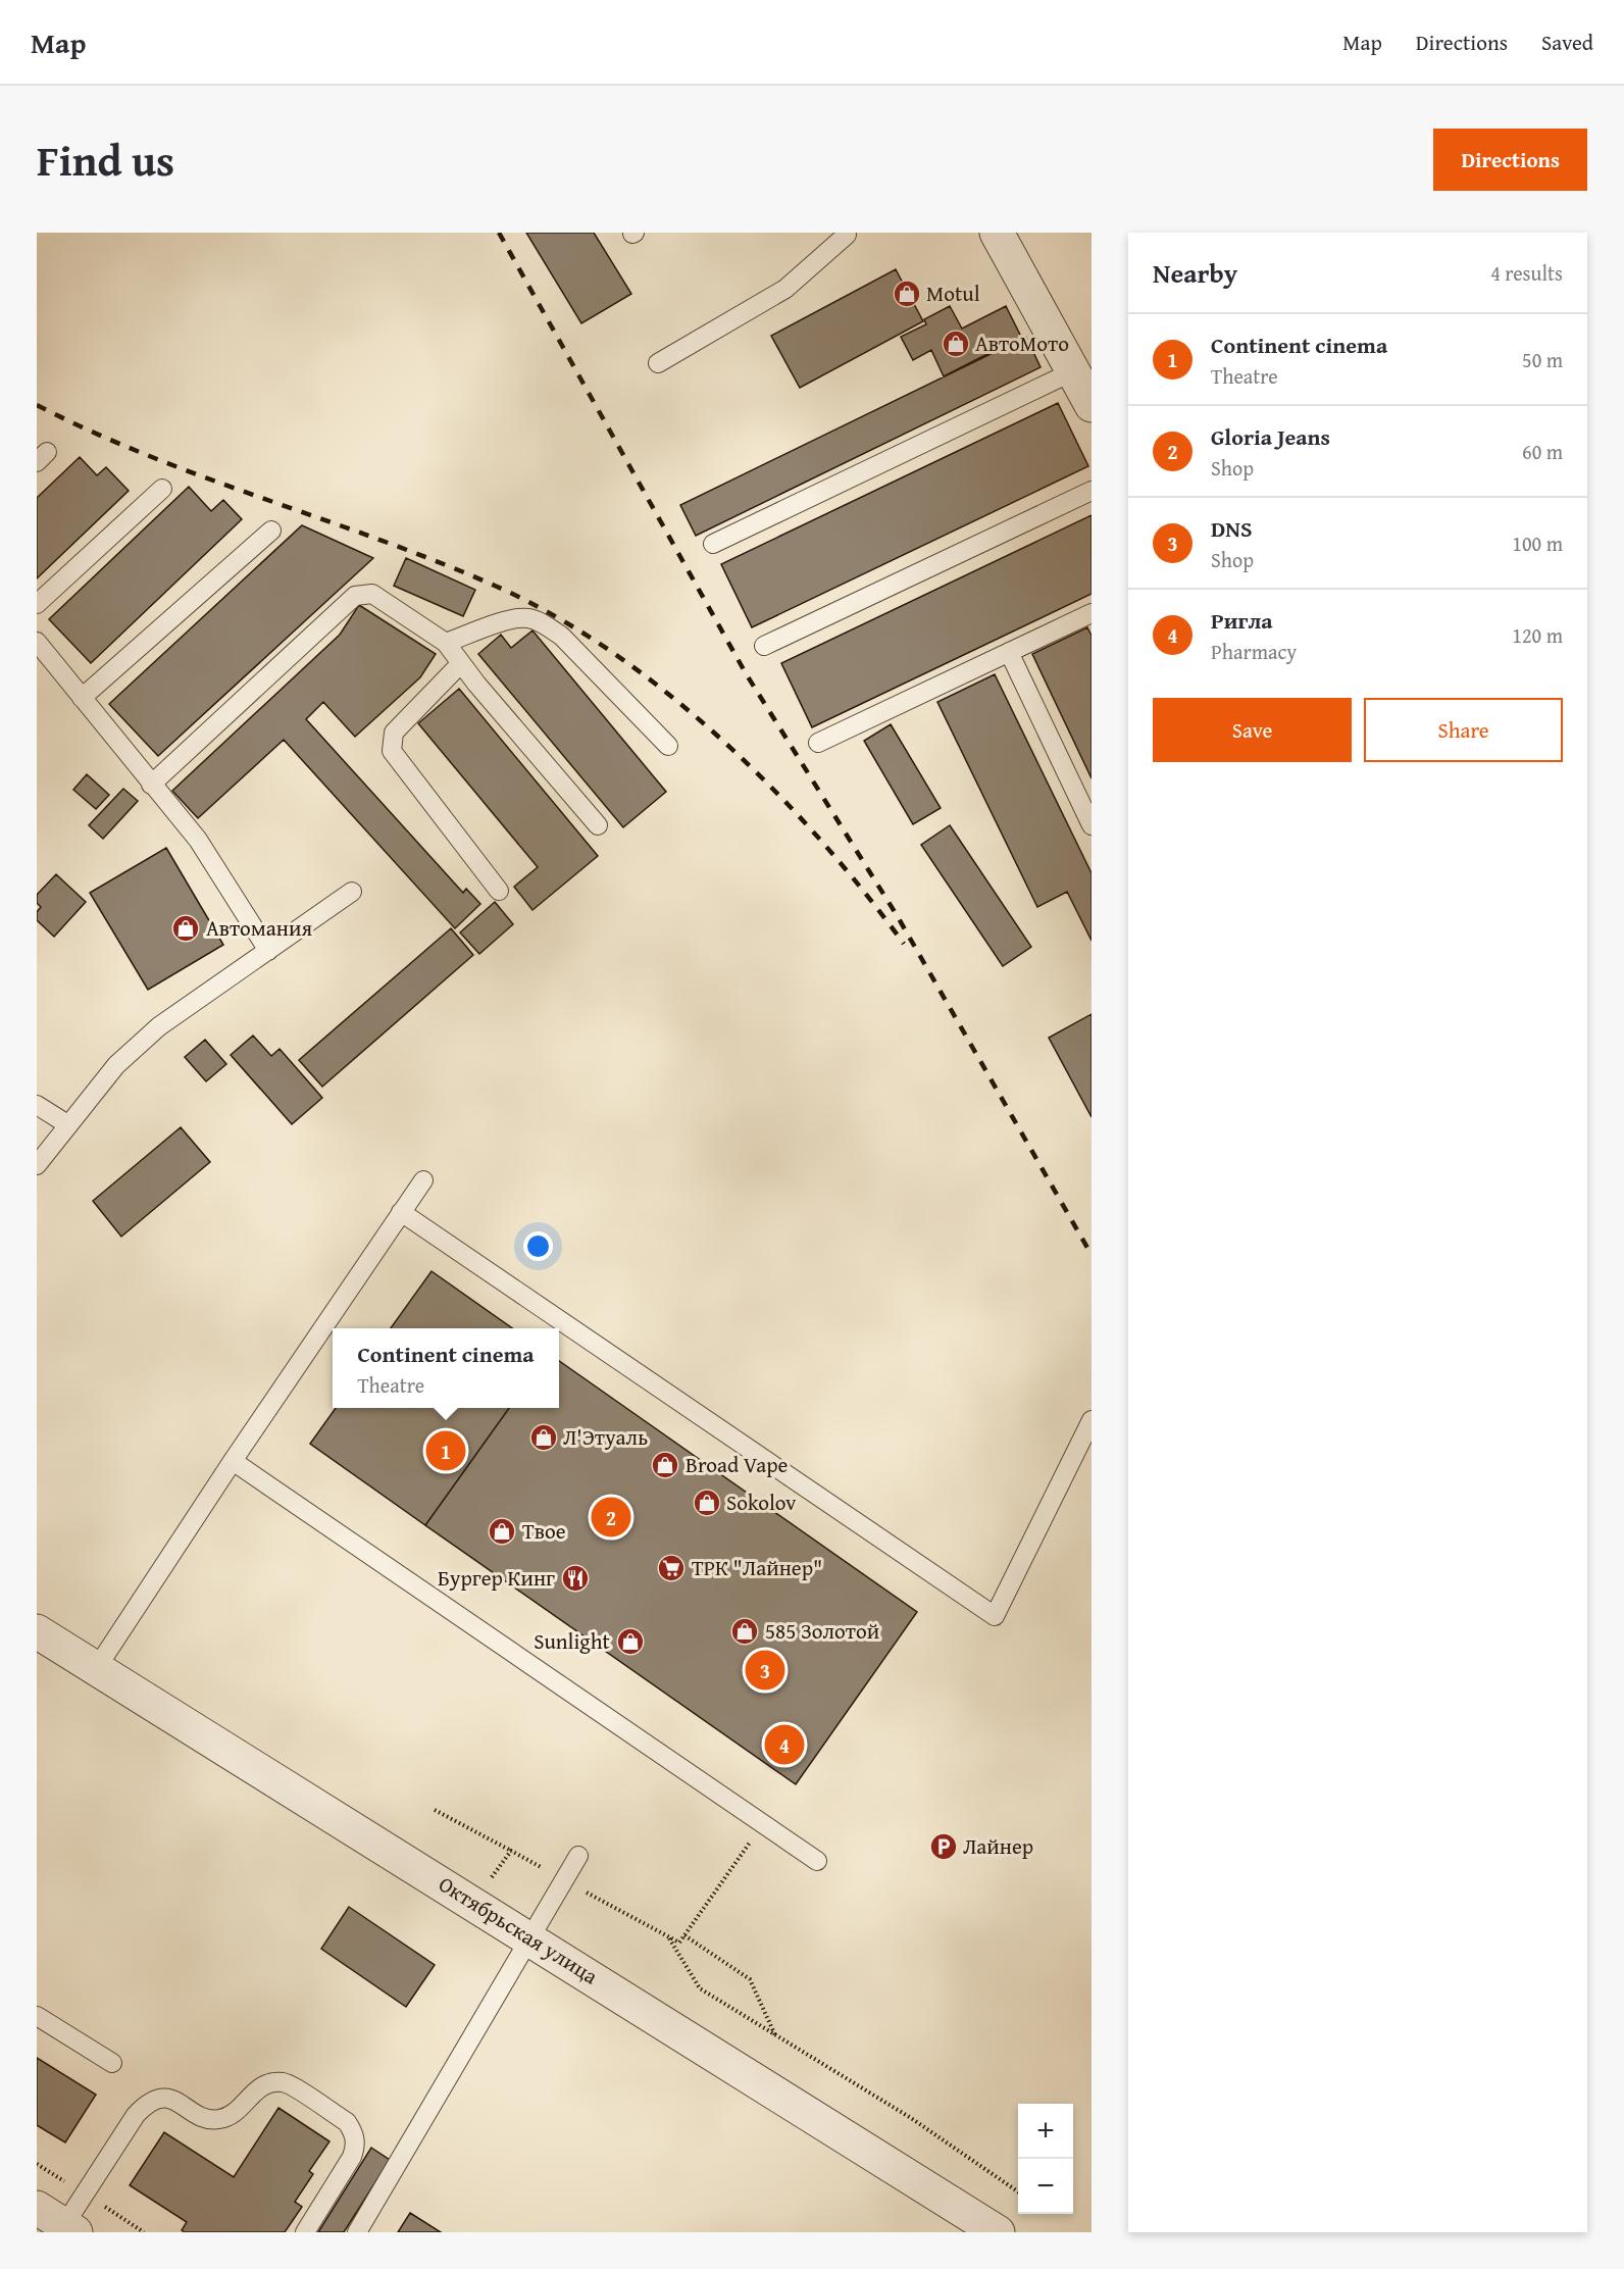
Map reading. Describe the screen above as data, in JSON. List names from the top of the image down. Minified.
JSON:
{"streets":{"street":["Октябрьская улица"]},"places":{"shop":["Motul","АвтоМото","Автомания","Л'Этуаль","Broad Vape","Sokolov","Твое","585 Золотой","Sunlight"],"supermarket":["ТРК \"Лайнер\""],"restaurant":["Бургер Кинг"],"parking":["Лайнер"]},"page":{"header":"Map","nav":["Map","Directions","Saved"],"title":"Find us","buttons":["Directions",["Save","Share"]],"heading":["Nearby","4 results"],"list":[{"mark":"1","name":"Continent cinema","note":"Theatre","value":"50 m"},{"mark":"2","name":"Gloria Jeans","note":"Shop","value":"60 m"},{"mark":"3","name":"DNS","note":"Shop","value":"100 m"},{"mark":"4","name":"Ригла","note":"Pharmacy","value":"120 m"}],"popup":["Continent cinema","Theatre"],"pins":["1","2","3","4"],"map_buttons":["+","−"]}}
